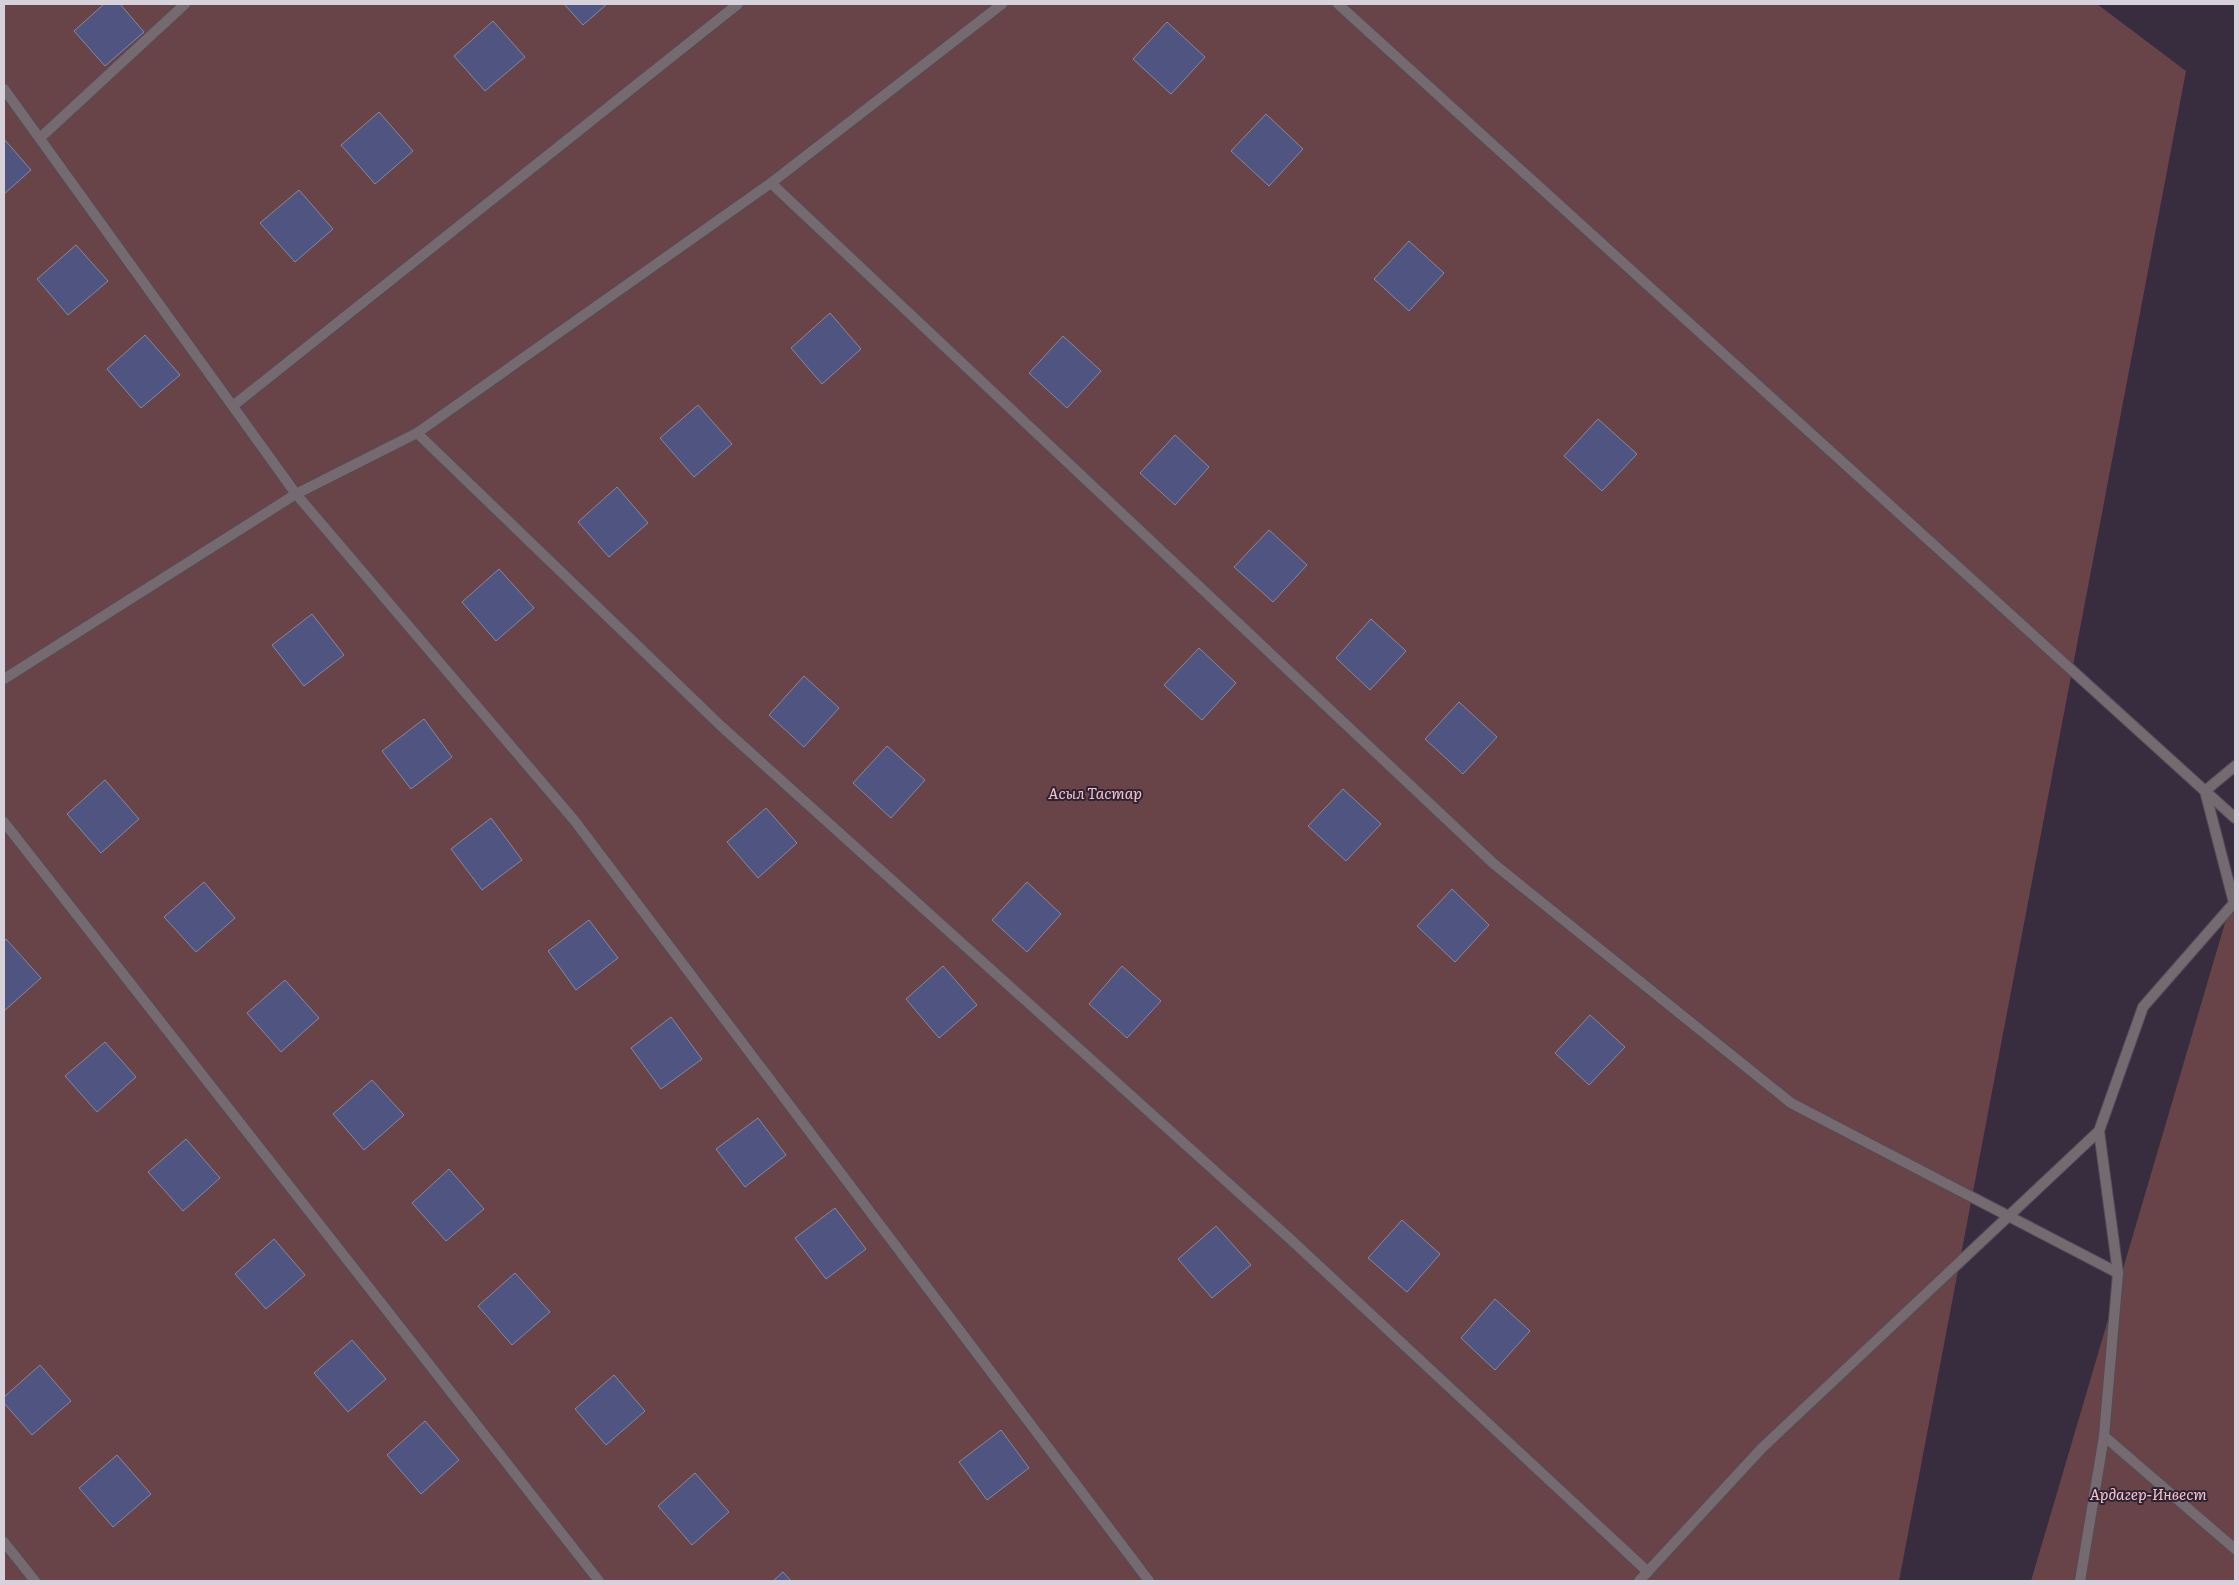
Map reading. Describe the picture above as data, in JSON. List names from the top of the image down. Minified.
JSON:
{"parks":["Асыл Тастар","Ардагер-Инвест"]}
